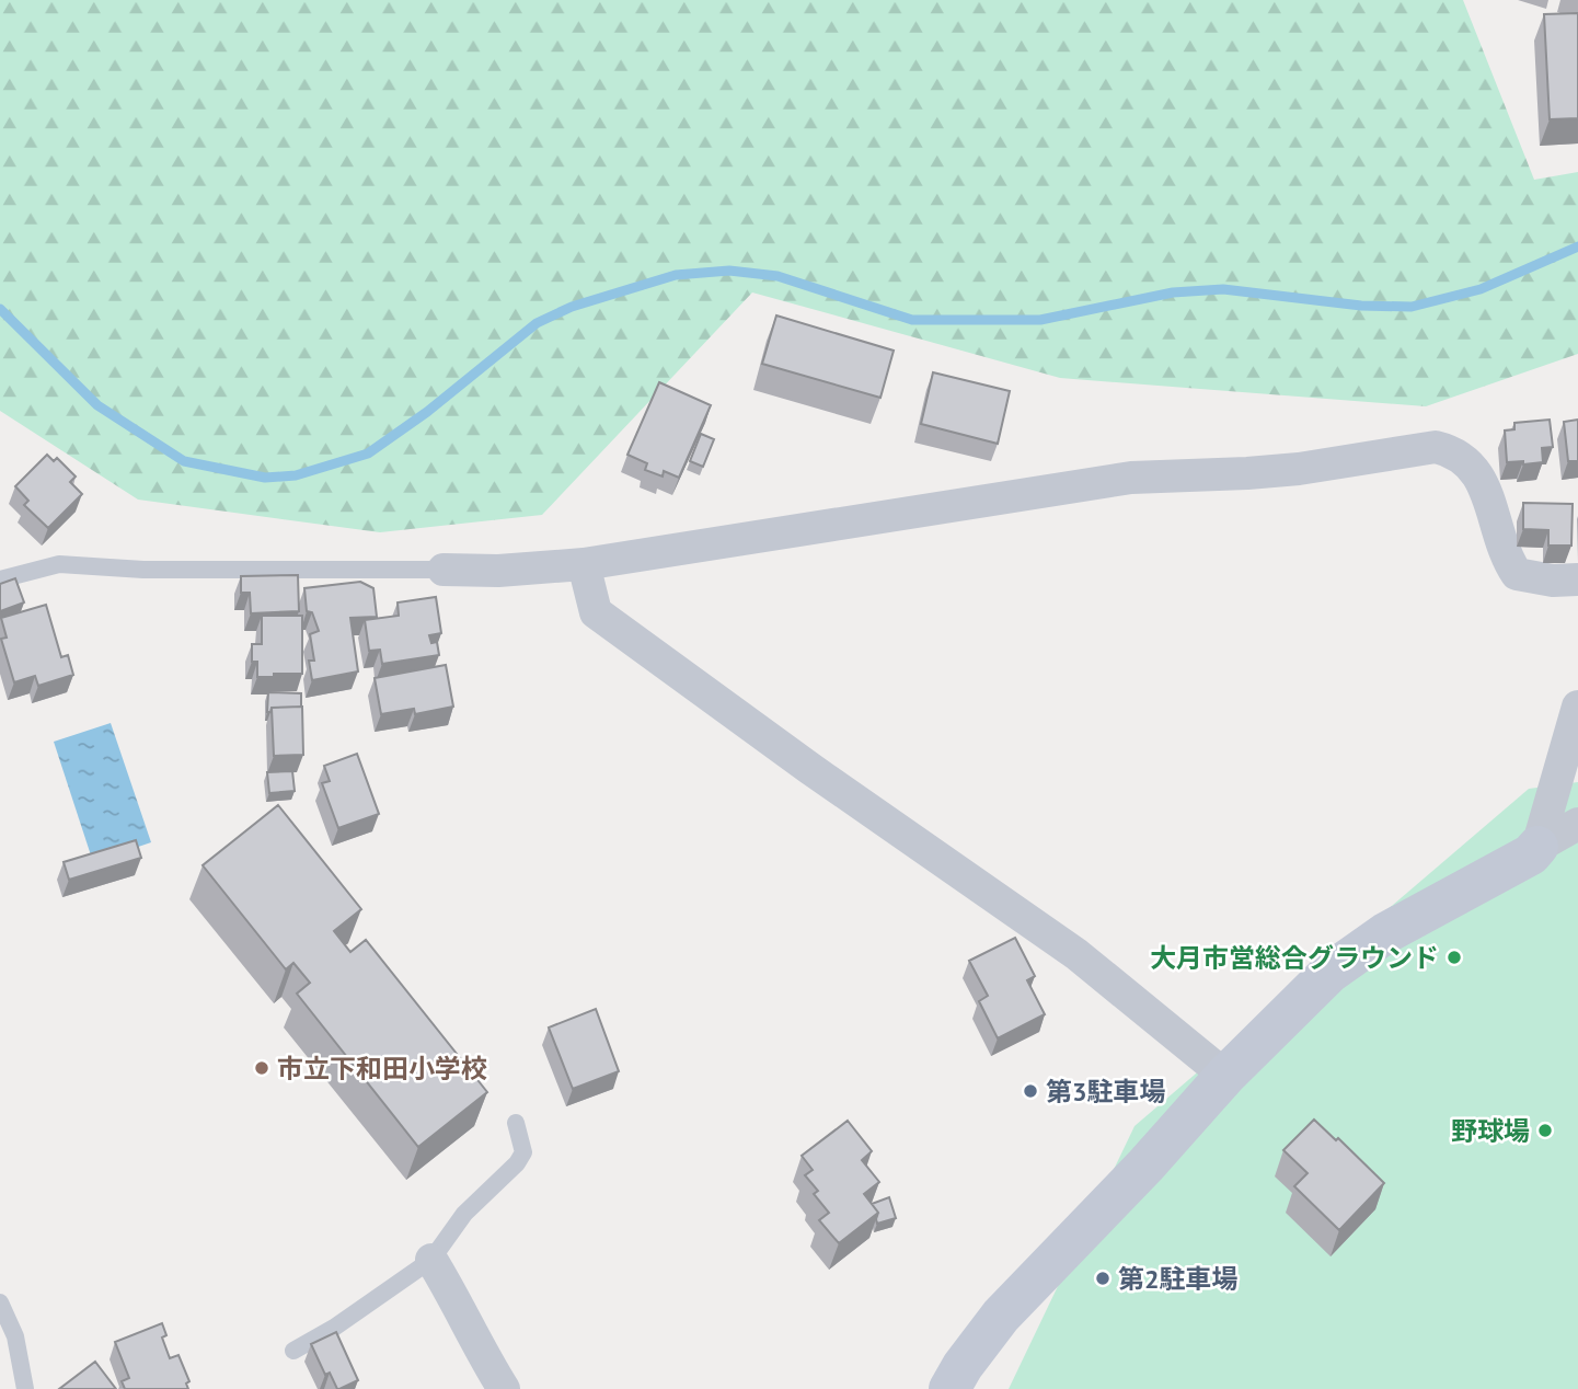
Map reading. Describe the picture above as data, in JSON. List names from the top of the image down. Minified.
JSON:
{"places":["大月市営総合グラウンド","市立下和田小学校","第3駐車場","野球場","第2駐車場"]}
